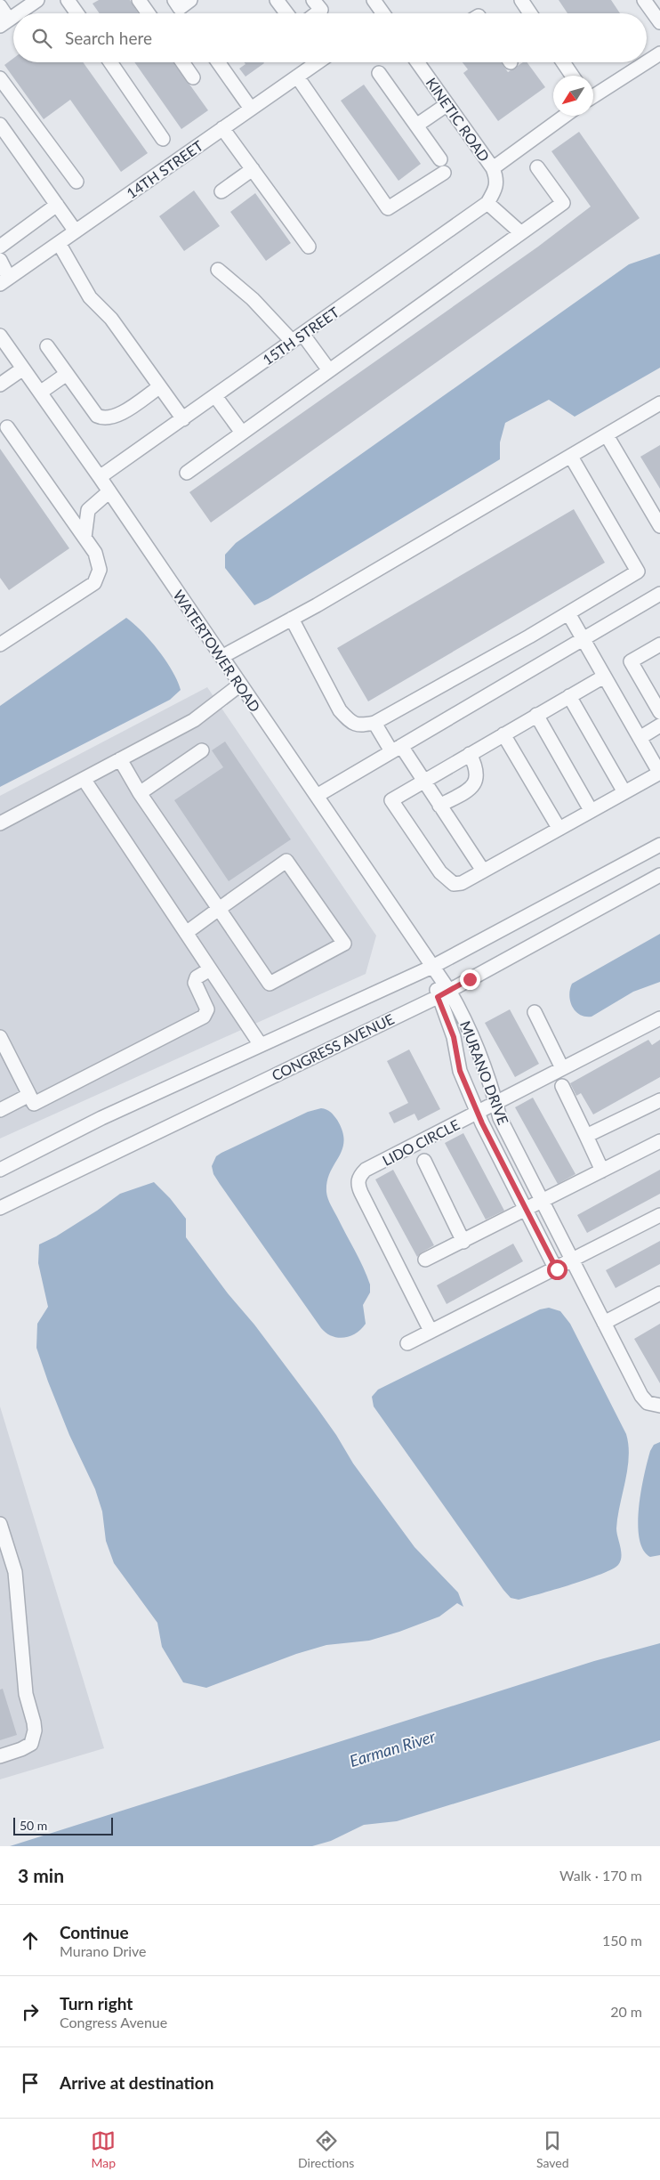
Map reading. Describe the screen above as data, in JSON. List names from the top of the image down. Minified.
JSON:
{"streets":{"street":["KINETIC ROAD","14TH STREET","15TH STREET","WATERTOWER ROAD","CONGRESS AVENUE","MURANO DRIVE","LIDO CIRCLE"]},"crossings":[["KINETIC ROAD","15TH STREET"],["15TH STREET","WATERTOWER ROAD"],["WATERTOWER ROAD","CONGRESS AVENUE"],["WATERTOWER ROAD","MURANO DRIVE"],["CONGRESS AVENUE","MURANO DRIVE"],["MURANO DRIVE","LIDO CIRCLE"]],"water":["Earman River"],"scale_bar":"50 m","north":"bottom left","page":{"search":"Search here","scale":"50 m","heading":["3 min","Walk · 170 m"],"list":[["Continue","Murano Drive","150 m"],["Turn right","Congress Avenue","20 m"],"Arrive at destination"],"nav":["Map","Directions","Saved"]}}
